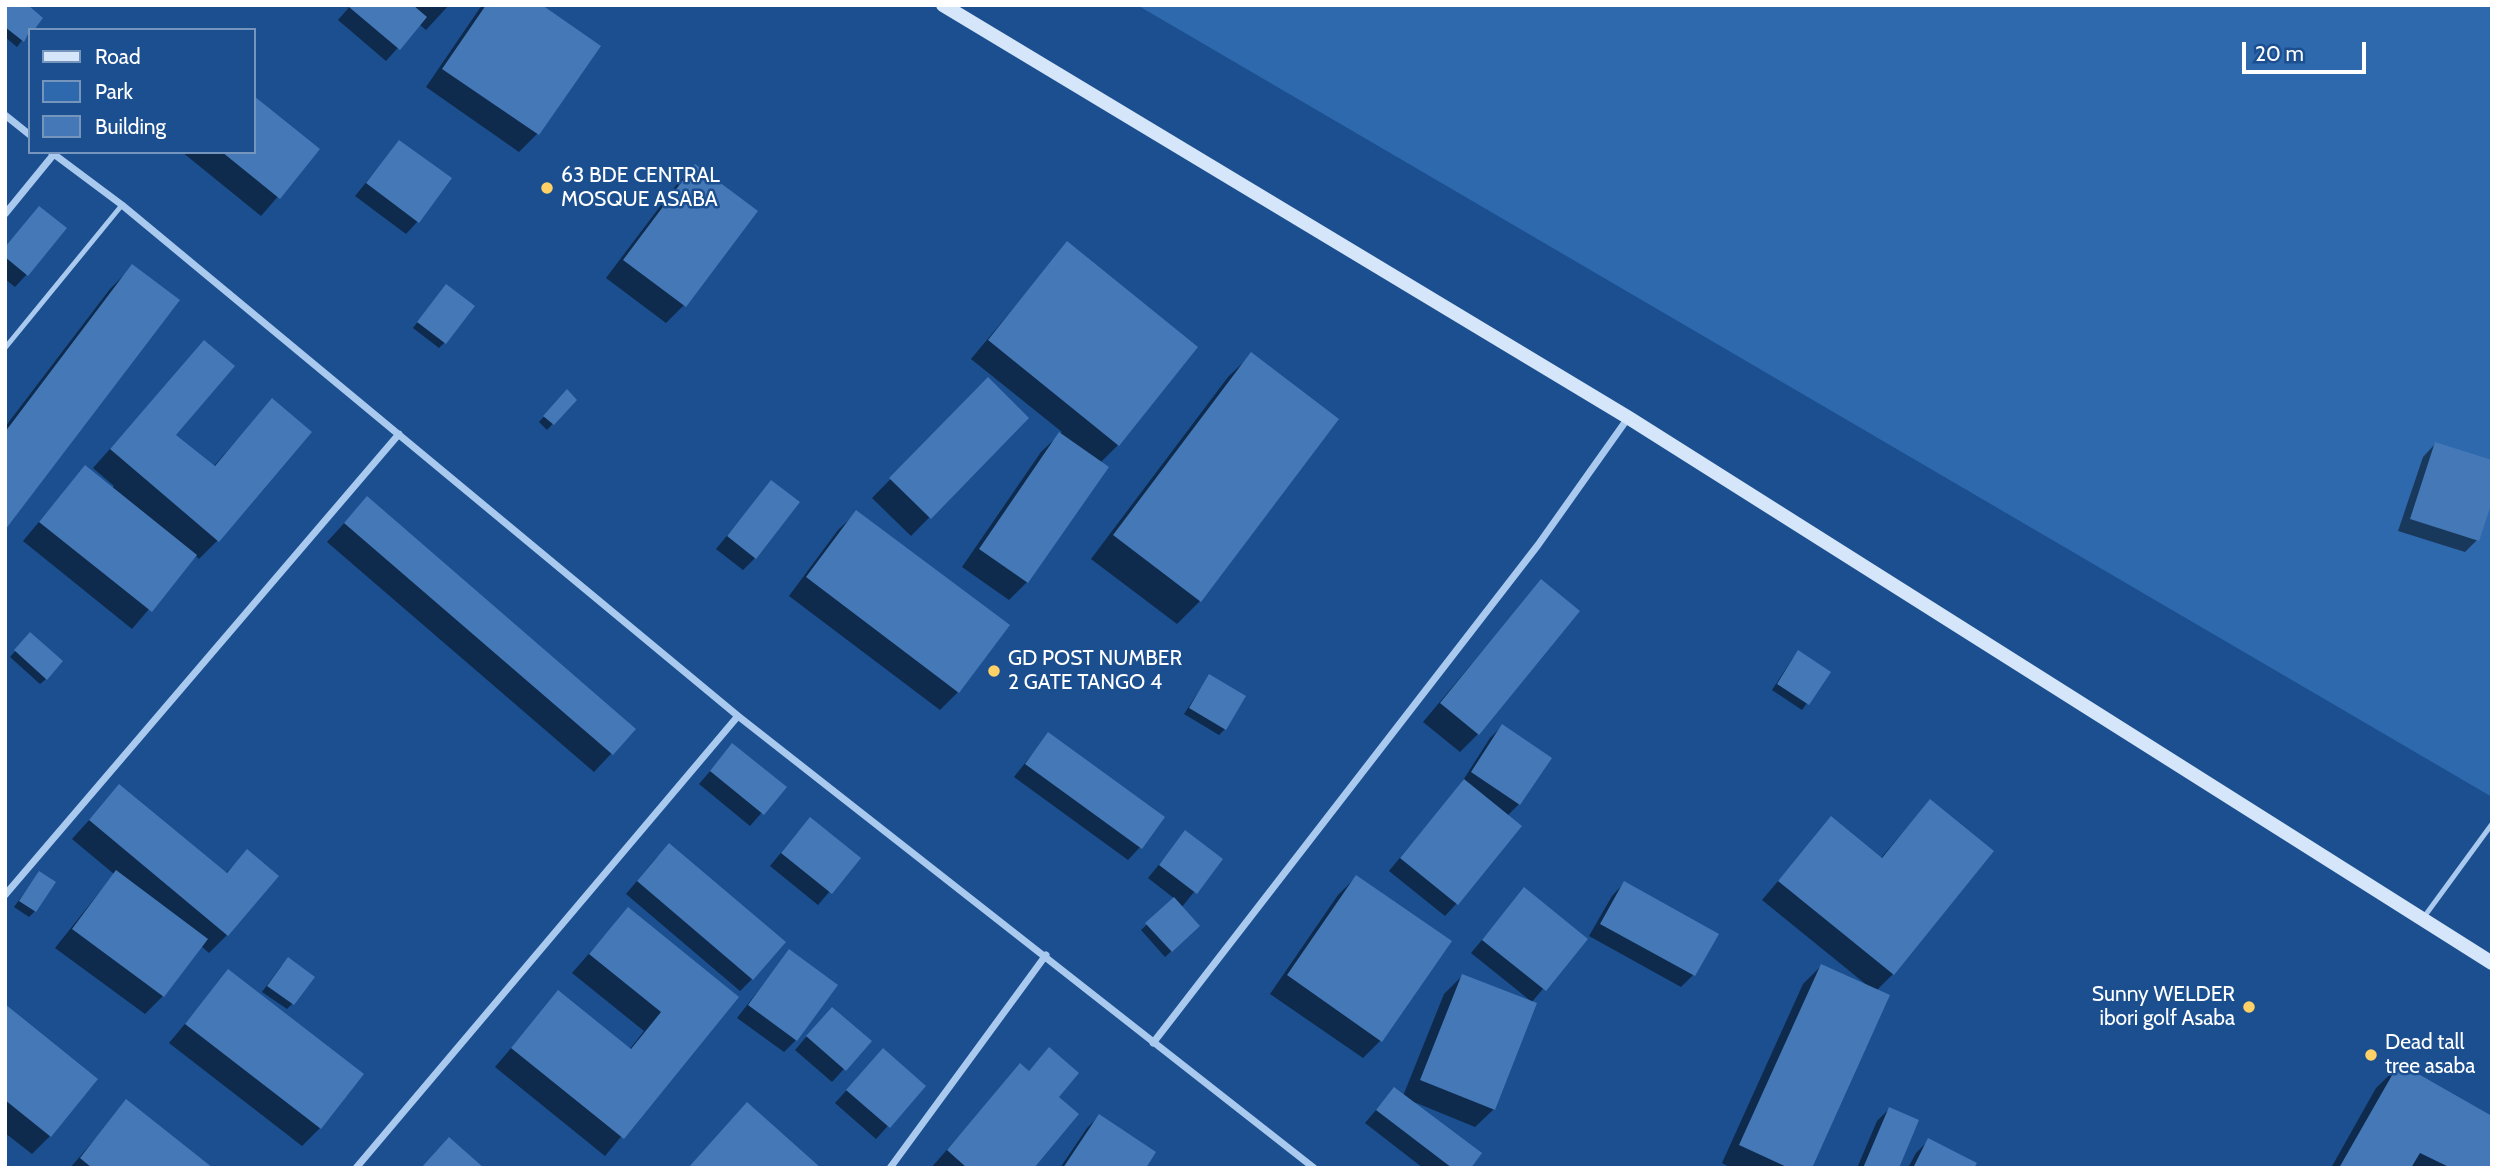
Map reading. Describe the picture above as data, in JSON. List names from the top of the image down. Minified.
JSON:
{"places":["63 BDE CENTRAL MOSQUE ASABA","GD POST NUMBER 2 GATE TANGO 4","Sunny WELDER ibori golf Asaba","Dead tall tree asaba"],"legend":["Road","Park","Building"],"scale_bar":"20 m"}
